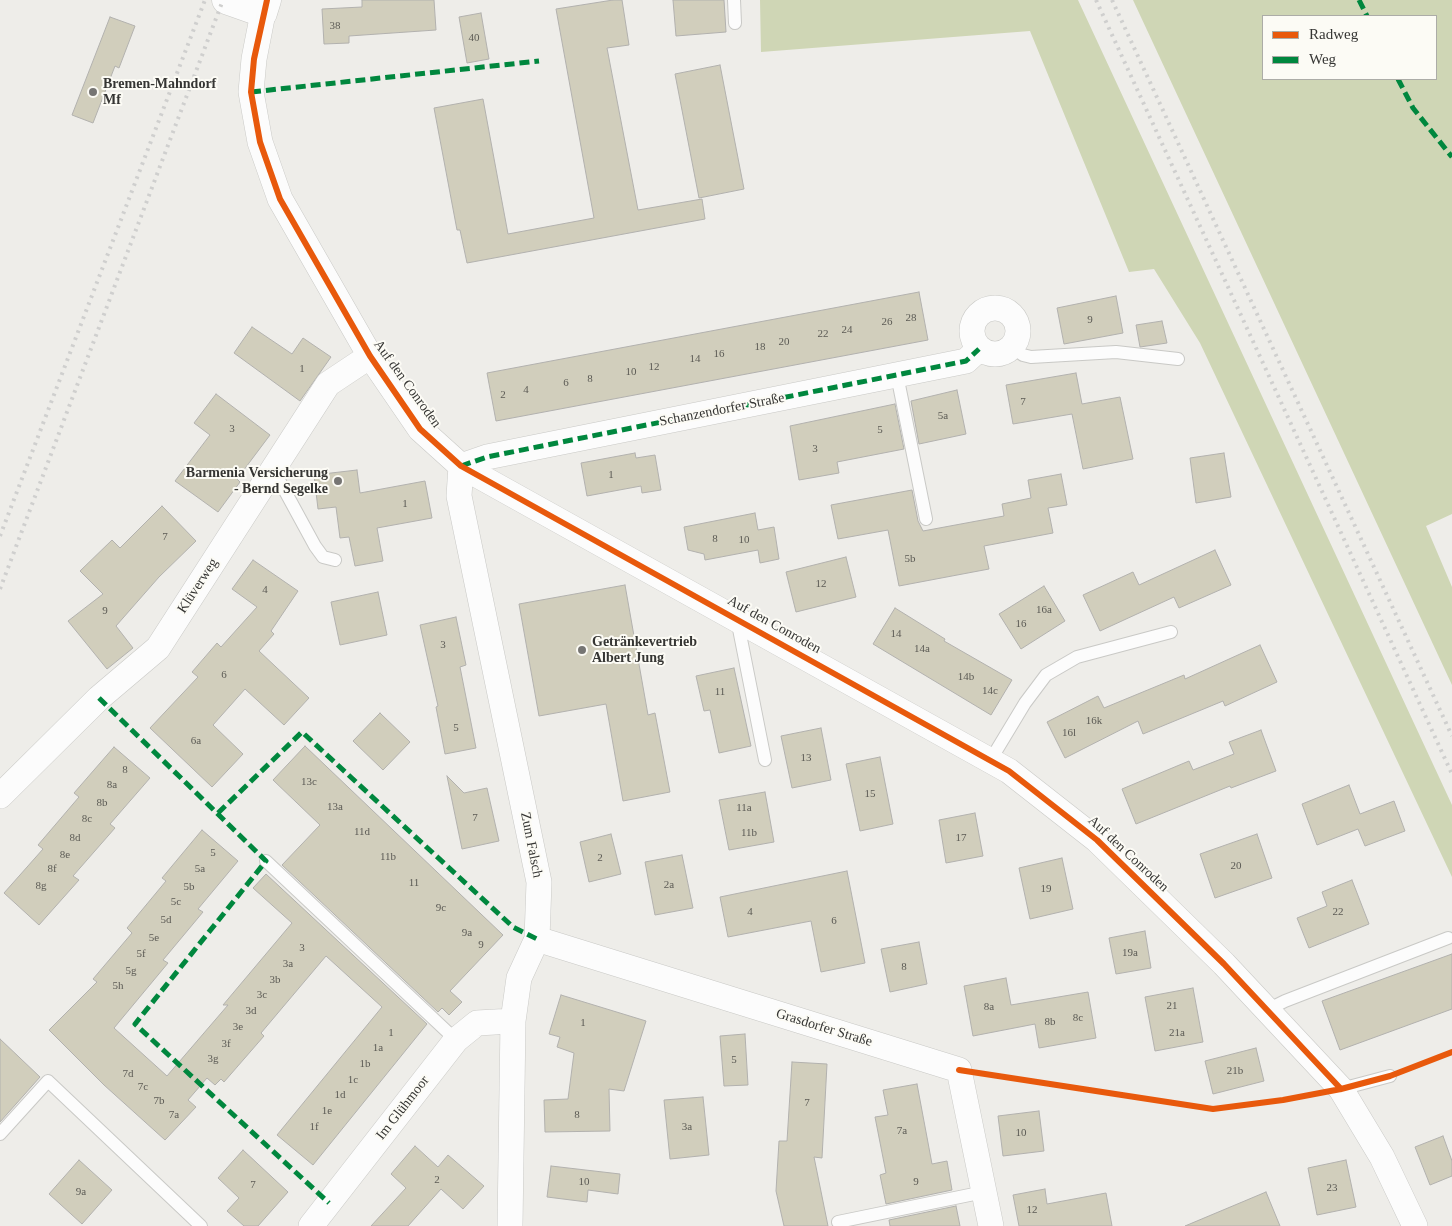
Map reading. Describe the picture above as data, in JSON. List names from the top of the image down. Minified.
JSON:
{"streets":{"street":["Auf den Conroden","Schanzendorfer Straße","Klüverweg","Zum Falsch","Grasdorfer Straße","Im Glühmoor"]},"crossings":[["Auf den Conroden","Schanzendorfer Straße"],["Auf den Conroden","Klüverweg"],["Auf den Conroden","Zum Falsch"],["Schanzendorfer Straße","Zum Falsch"],["Zum Falsch","Grasdorfer Straße"],["Zum Falsch","Im Glühmoor"]],"places":["Bremen-Mahndorf Mf","Barmenia Versicherung - Bernd Segelke","Getränkevertrieb Albert Jung"],"house_numbers":["38","40","28","9","26","24","22","20","18","16","14","12","1","10","8","6","4","2","7","5a","3","5","3","1","1","7","8","10","5b","12","4","16a","9","16","14","3","14a","6","14b","14c","11","16k","5","16l","6a","13","8","13c","8a","15","8b","13a","11a","7","8c","11d","11b","8d","17","5","8e","11b","2","20","8f","5a","11","2a","8g","5b","19","5c","9c","4","22","5d","6","9a","5e","9","3","19a","5f","3a","8","5g","3b","5h","3c","21","8a","3d","8c","8b","1","3e","1","21a","3f","1a","3g","5","1b","21b","7d","1c","7c","1d","7b","7","1e","7a","8","1f","3a","7a","10","2","10","9","7","23","9a","12"],"legend":["Radweg","Weg"]}
